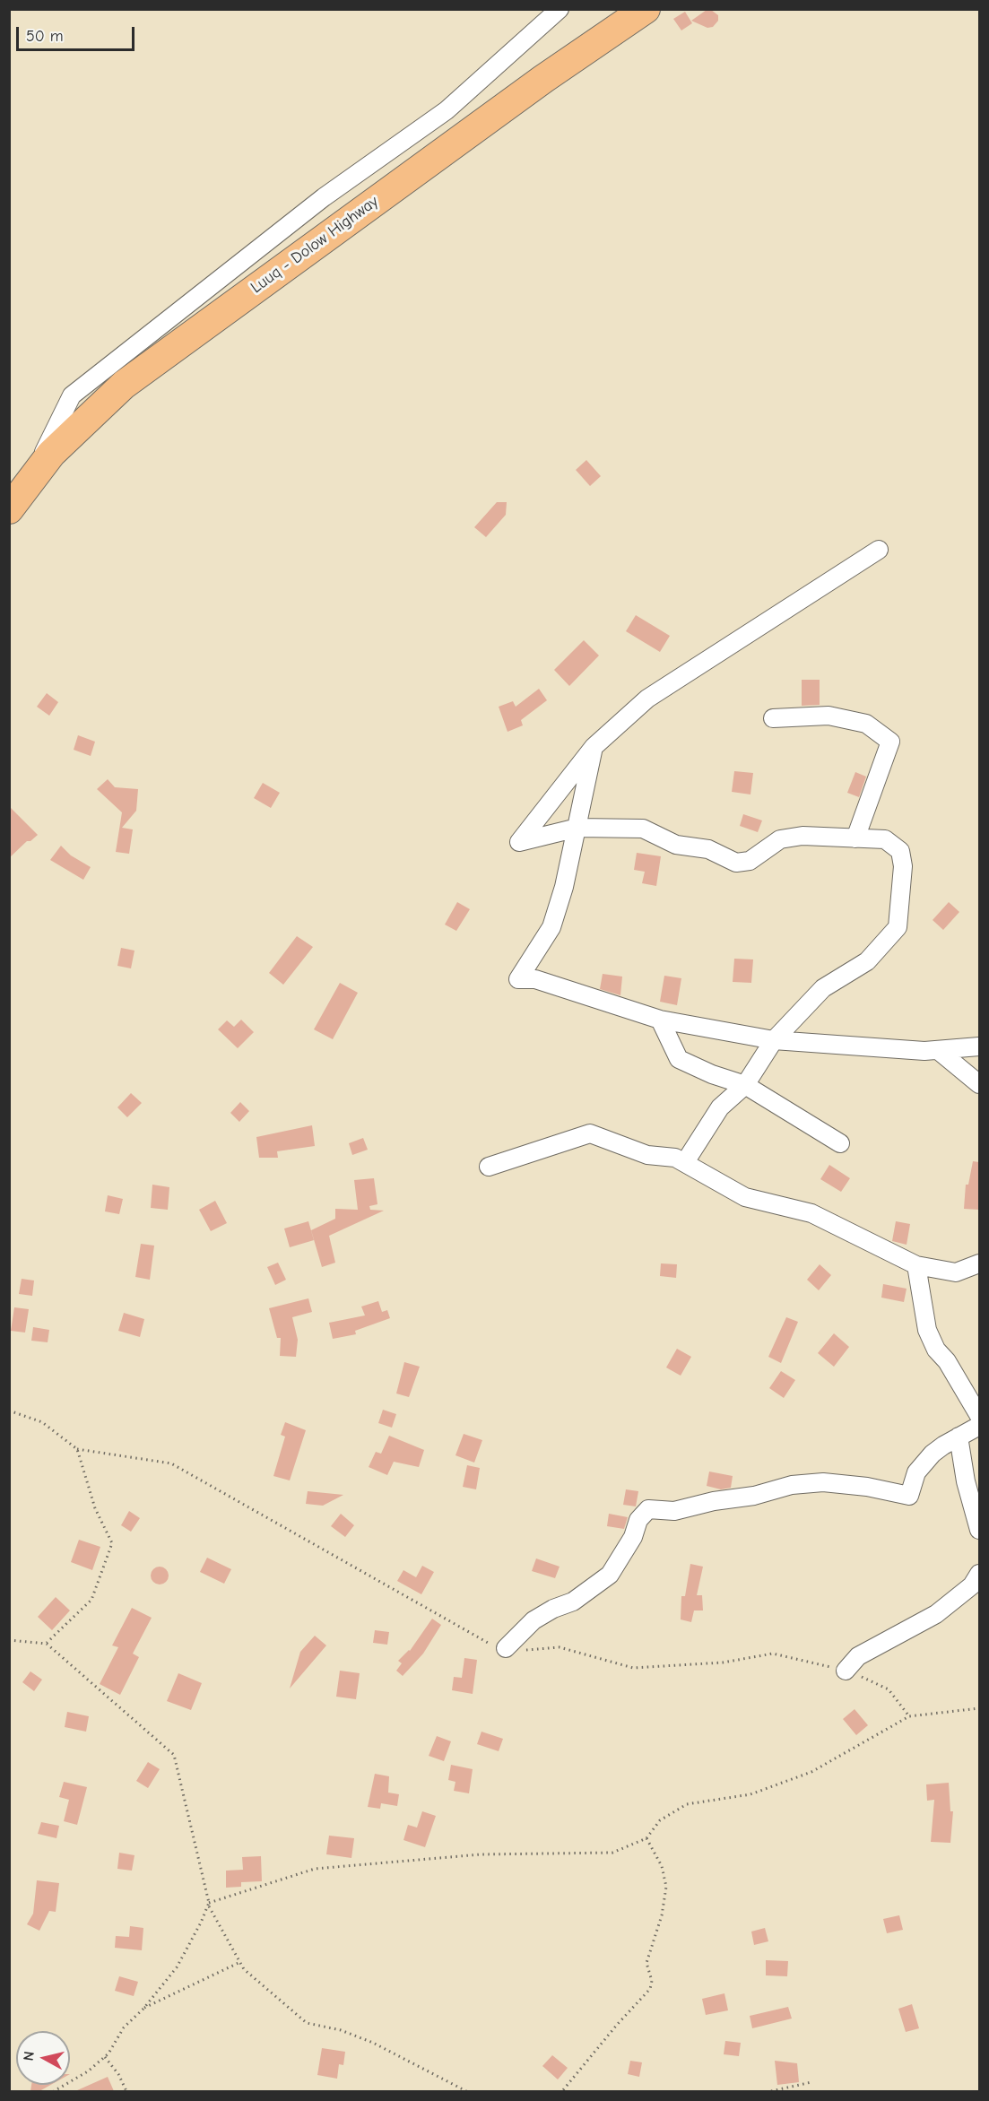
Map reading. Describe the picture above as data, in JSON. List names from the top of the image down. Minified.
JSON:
{"streets":{"main road":["Luuq - Dolow Highway"]},"scale_bar":"50 m","north":"left"}
